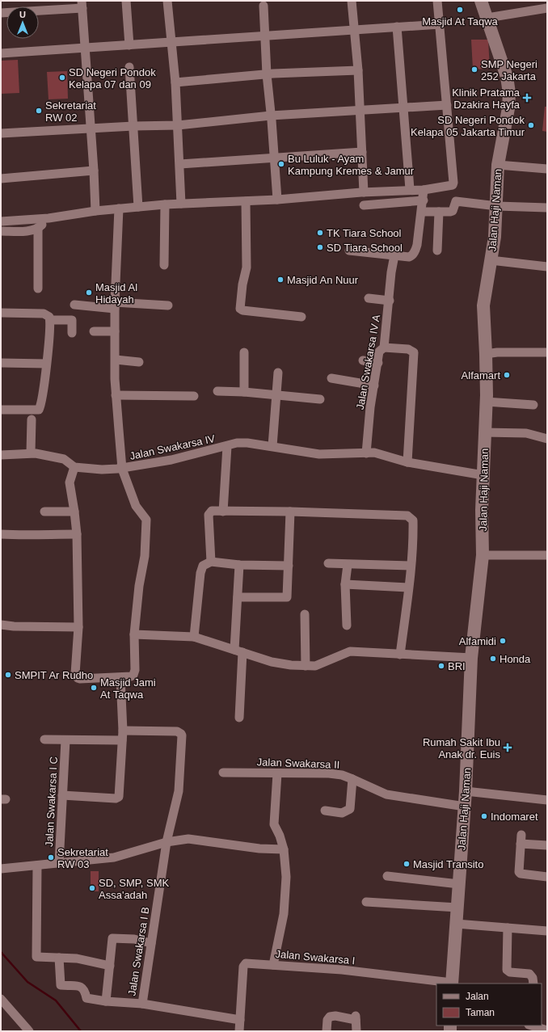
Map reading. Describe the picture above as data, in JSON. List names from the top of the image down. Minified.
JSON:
{"streets":{"street":["Jalan Haji Naman","Jalan Swakarsa IV A","Jalan Swakarsa IV","Jalan Swakarsa II","Jalan Swakarsa I C","Jalan Swakarsa I B","Jalan Swakarsa I"]},"crossings":[["Jalan Haji Naman","Jalan Swakarsa IV"],["Jalan Haji Naman","Jalan Swakarsa II"],["Jalan Haji Naman","Jalan Swakarsa I"],["Jalan Swakarsa IV A","Jalan Swakarsa IV"],["Jalan Swakarsa I B","Jalan Swakarsa I"]],"places":{"other":["Masjid At Taqwa","SMP Negeri 252 Jakarta","SD Negeri Pondok Kelapa 07 dan 09","Sekretariat RW 02","SD Negeri Pondok Kelapa 05 Jakarta Timur","Bu Luluk - Ayam Kampung Kremes & Jamur","TK Tiara School","SD Tiara School","Masjid An Nuur","Masjid Al Hidayah","Alfamart","Alfamidi","Honda","BRI","SMPIT Ar Rudho","Masjid Jami At Taqwa","Indomaret","Sekretariat RW 03","Masjid Transito","SD, SMP, SMK Assa'adah"],"health":["Klinik Pratama Dzakira Hayfa","Rumah Sakit Ibu Anak dr. Euis"]},"legend":["Jalan","Taman"],"north":"top"}
